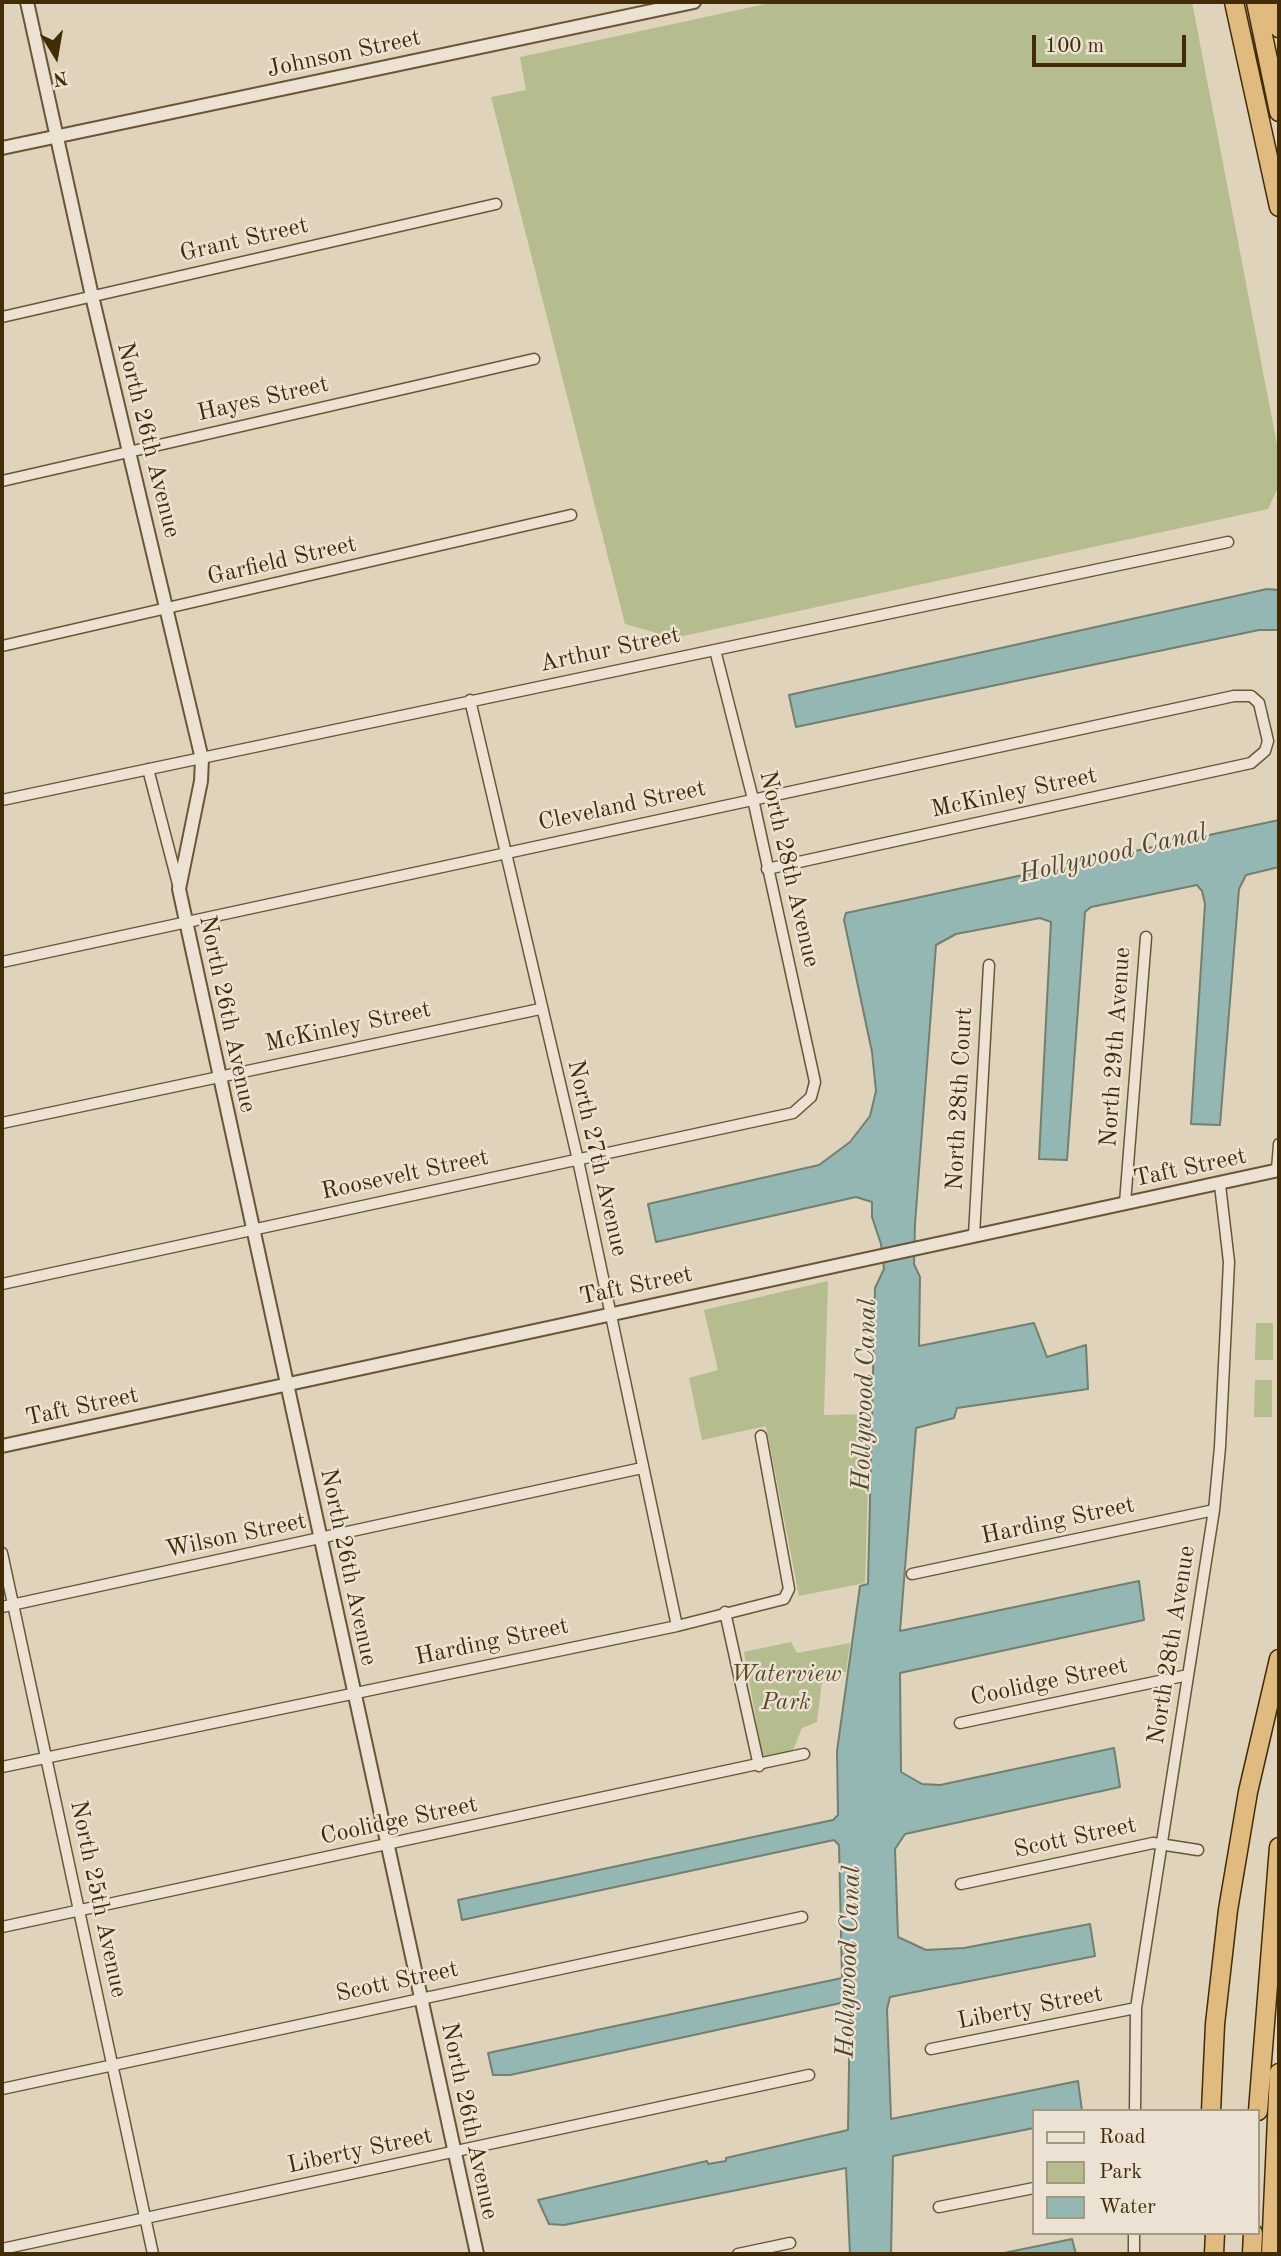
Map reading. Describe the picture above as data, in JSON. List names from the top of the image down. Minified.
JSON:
{"streets":{"street":["Johnson Street","Grant Street","Hayes Street","North 26th Avenue","Garfield Street","Arthur Street","McKinley Street","Cleveland Street","North 28th Avenue","North 29th Avenue","North 28th Court","North 27th Avenue","Taft Street","Roosevelt Street","Harding Street","Wilson Street","Coolidge Street","Scott Street","North 25th Avenue","Liberty Street"]},"crossings":[["Johnson Street","North 26th Avenue"],["Grant Street","North 26th Avenue"],["Hayes Street","North 26th Avenue"],["North 26th Avenue","Garfield Street"],["North 26th Avenue","Arthur Street"],["North 26th Avenue","McKinley Street"],["North 26th Avenue","Cleveland Street"],["North 26th Avenue","Taft Street"],["North 26th Avenue","Roosevelt Street"],["North 26th Avenue","Harding Street"],["North 26th Avenue","Wilson Street"],["North 26th Avenue","Coolidge Street"],["North 26th Avenue","Scott Street"],["North 26th Avenue","Liberty Street"],["Arthur Street","North 28th Avenue"],["Arthur Street","North 27th Avenue"],["McKinley Street","Cleveland Street"],["McKinley Street","North 28th Avenue"],["McKinley Street","North 27th Avenue"],["Cleveland Street","North 28th Avenue"],["Cleveland Street","North 27th Avenue"],["North 28th Avenue","Taft Street"],["North 28th Avenue","Roosevelt Street"],["North 28th Avenue","Harding Street"],["North 28th Avenue","Coolidge Street"],["North 28th Avenue","Scott Street"],["North 28th Avenue","Liberty Street"],["North 29th Avenue","Taft Street"],["North 28th Court","Taft Street"],["North 27th Avenue","Taft Street"],["North 27th Avenue","Roosevelt Street"],["North 27th Avenue","Harding Street"],["North 27th Avenue","Wilson Street"],["Harding Street","North 25th Avenue"],["Wilson Street","North 25th Avenue"],["Coolidge Street","North 25th Avenue"],["Scott Street","North 25th Avenue"],["North 25th Avenue","Liberty Street"]],"water":["Hollywood Canal"],"parks":["Waterview Park"],"legend":["Road","Park","Water"],"scale_bar":"100 m","north":"bottom"}
